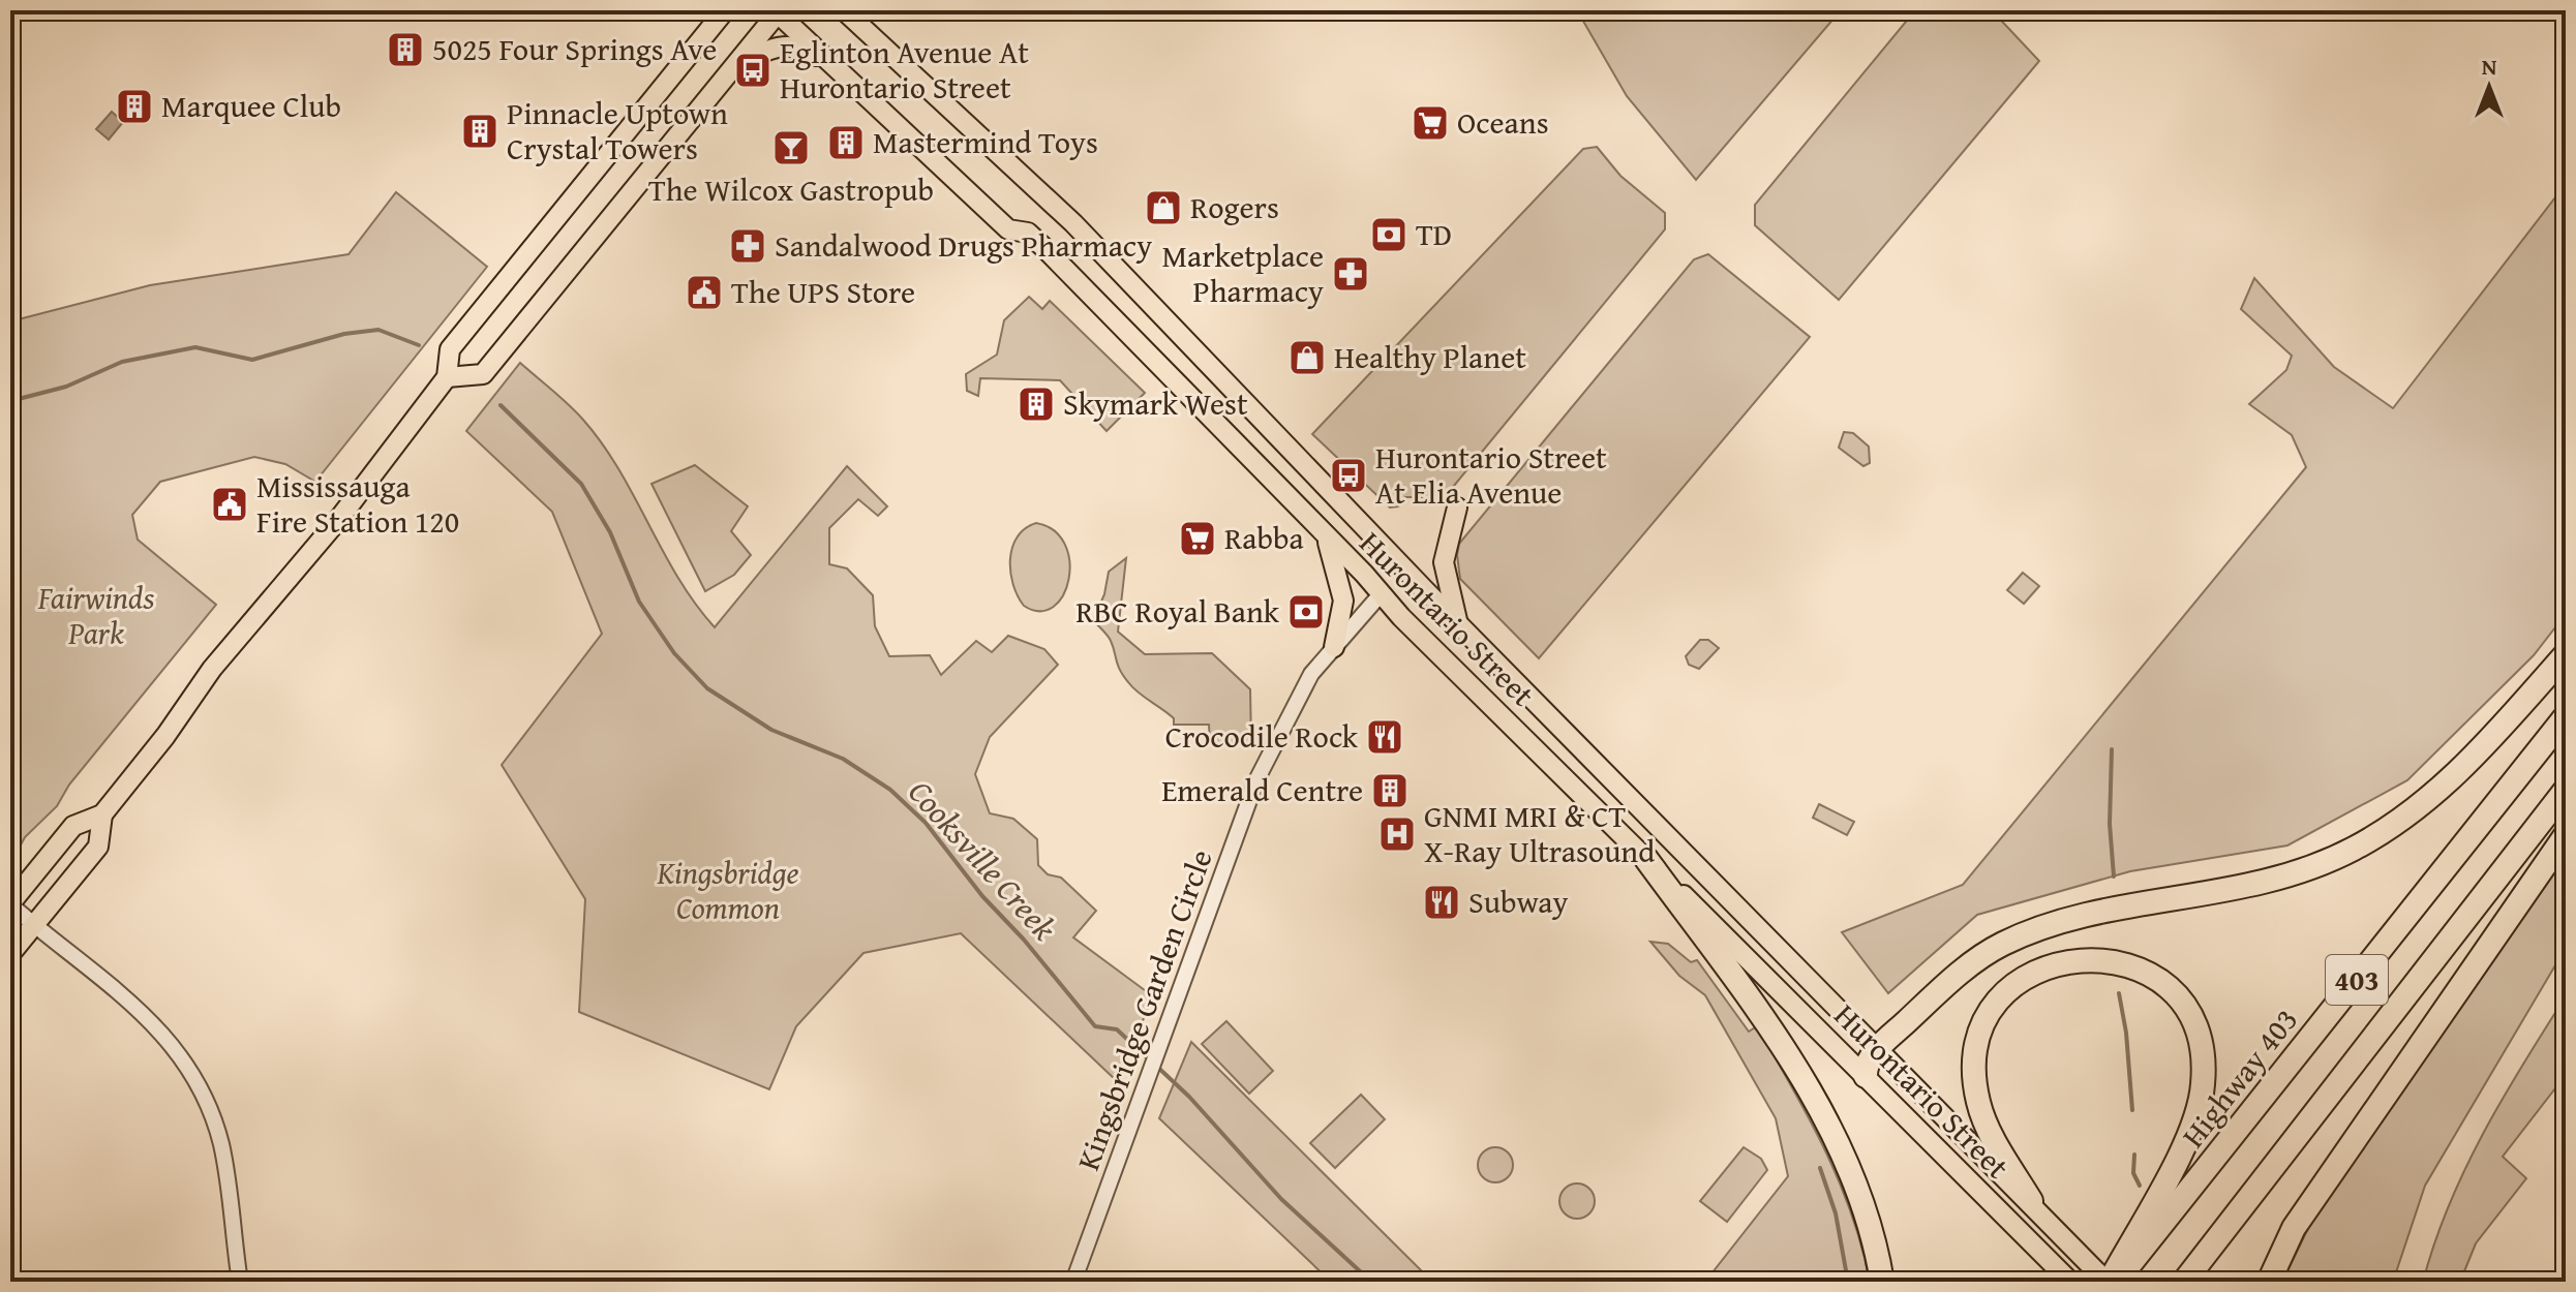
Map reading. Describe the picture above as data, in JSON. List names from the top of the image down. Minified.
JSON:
{"streets":{"highway":["403","Highway 403"],"main road":["Hurontario Street"],"street":["Kingsbridge Garden Circle"]},"crossings":[["Hurontario Street","Kingsbridge Garden Circle"],["Hurontario Street","Highway 403"]],"water":["Cooksville Creek"],"parks":["Fairwinds Park","Kingsbridge Common"],"places":{"building":["5025 Four Springs Ave","Marquee Club","Pinnacle Uptown Crystal Towers","Mastermind Toys","Skymark West","Emerald Centre"],"bus stop":["Eglinton Avenue At Hurontario Street","Hurontario Street At Elia Avenue"],"supermarket":["Oceans","Rabba"],"bar":["The Wilcox Gastropub"],"shop":["Rogers","Healthy Planet"],"bank":["TD","RBC Royal Bank"],"pharmacy":["Sandalwood Drugs Pharmacy","Marketplace Pharmacy"],"public building":["The UPS Store","Mississauga Fire Station 120"],"restaurant":["Crocodile Rock","Subway"],"hospital":["GNMI MRI & CT X-Ray Ultrasound"]},"north":"top"}
